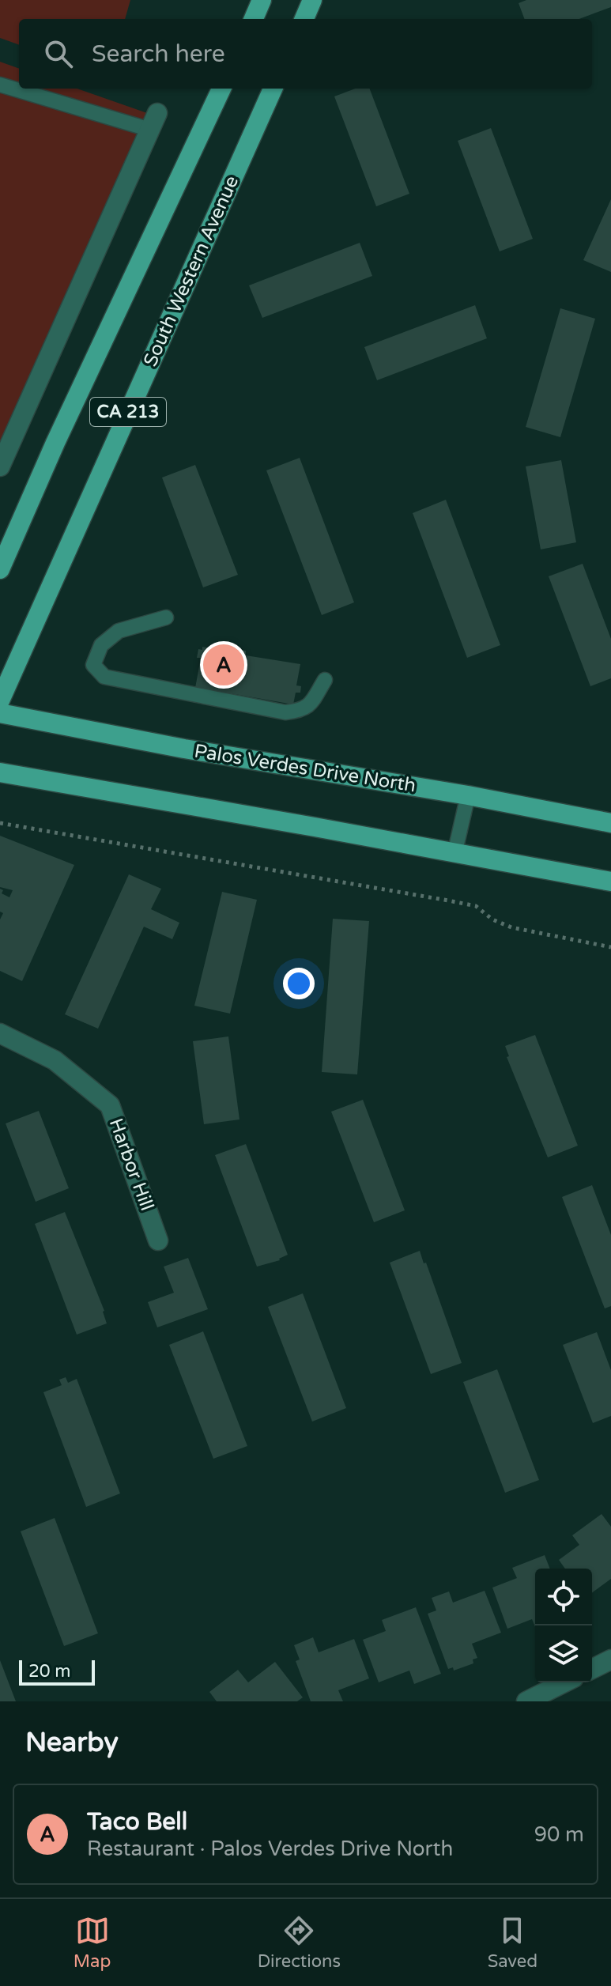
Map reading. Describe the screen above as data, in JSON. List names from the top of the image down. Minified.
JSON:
{"streets":{"main road":["South Western Avenue","CA 213","Palos Verdes Drive North"],"street":["Harbor Hill"]},"scale_bar":"20 m","page":{"search":"Search here","pins":"A","scale":"20 m","heading":"Nearby","list":[{"mark":"A","name":"Taco Bell","note":"Restaurant · Palos Verdes Drive North","value":"90 m"}],"nav":["Map","Directions","Saved"]}}
